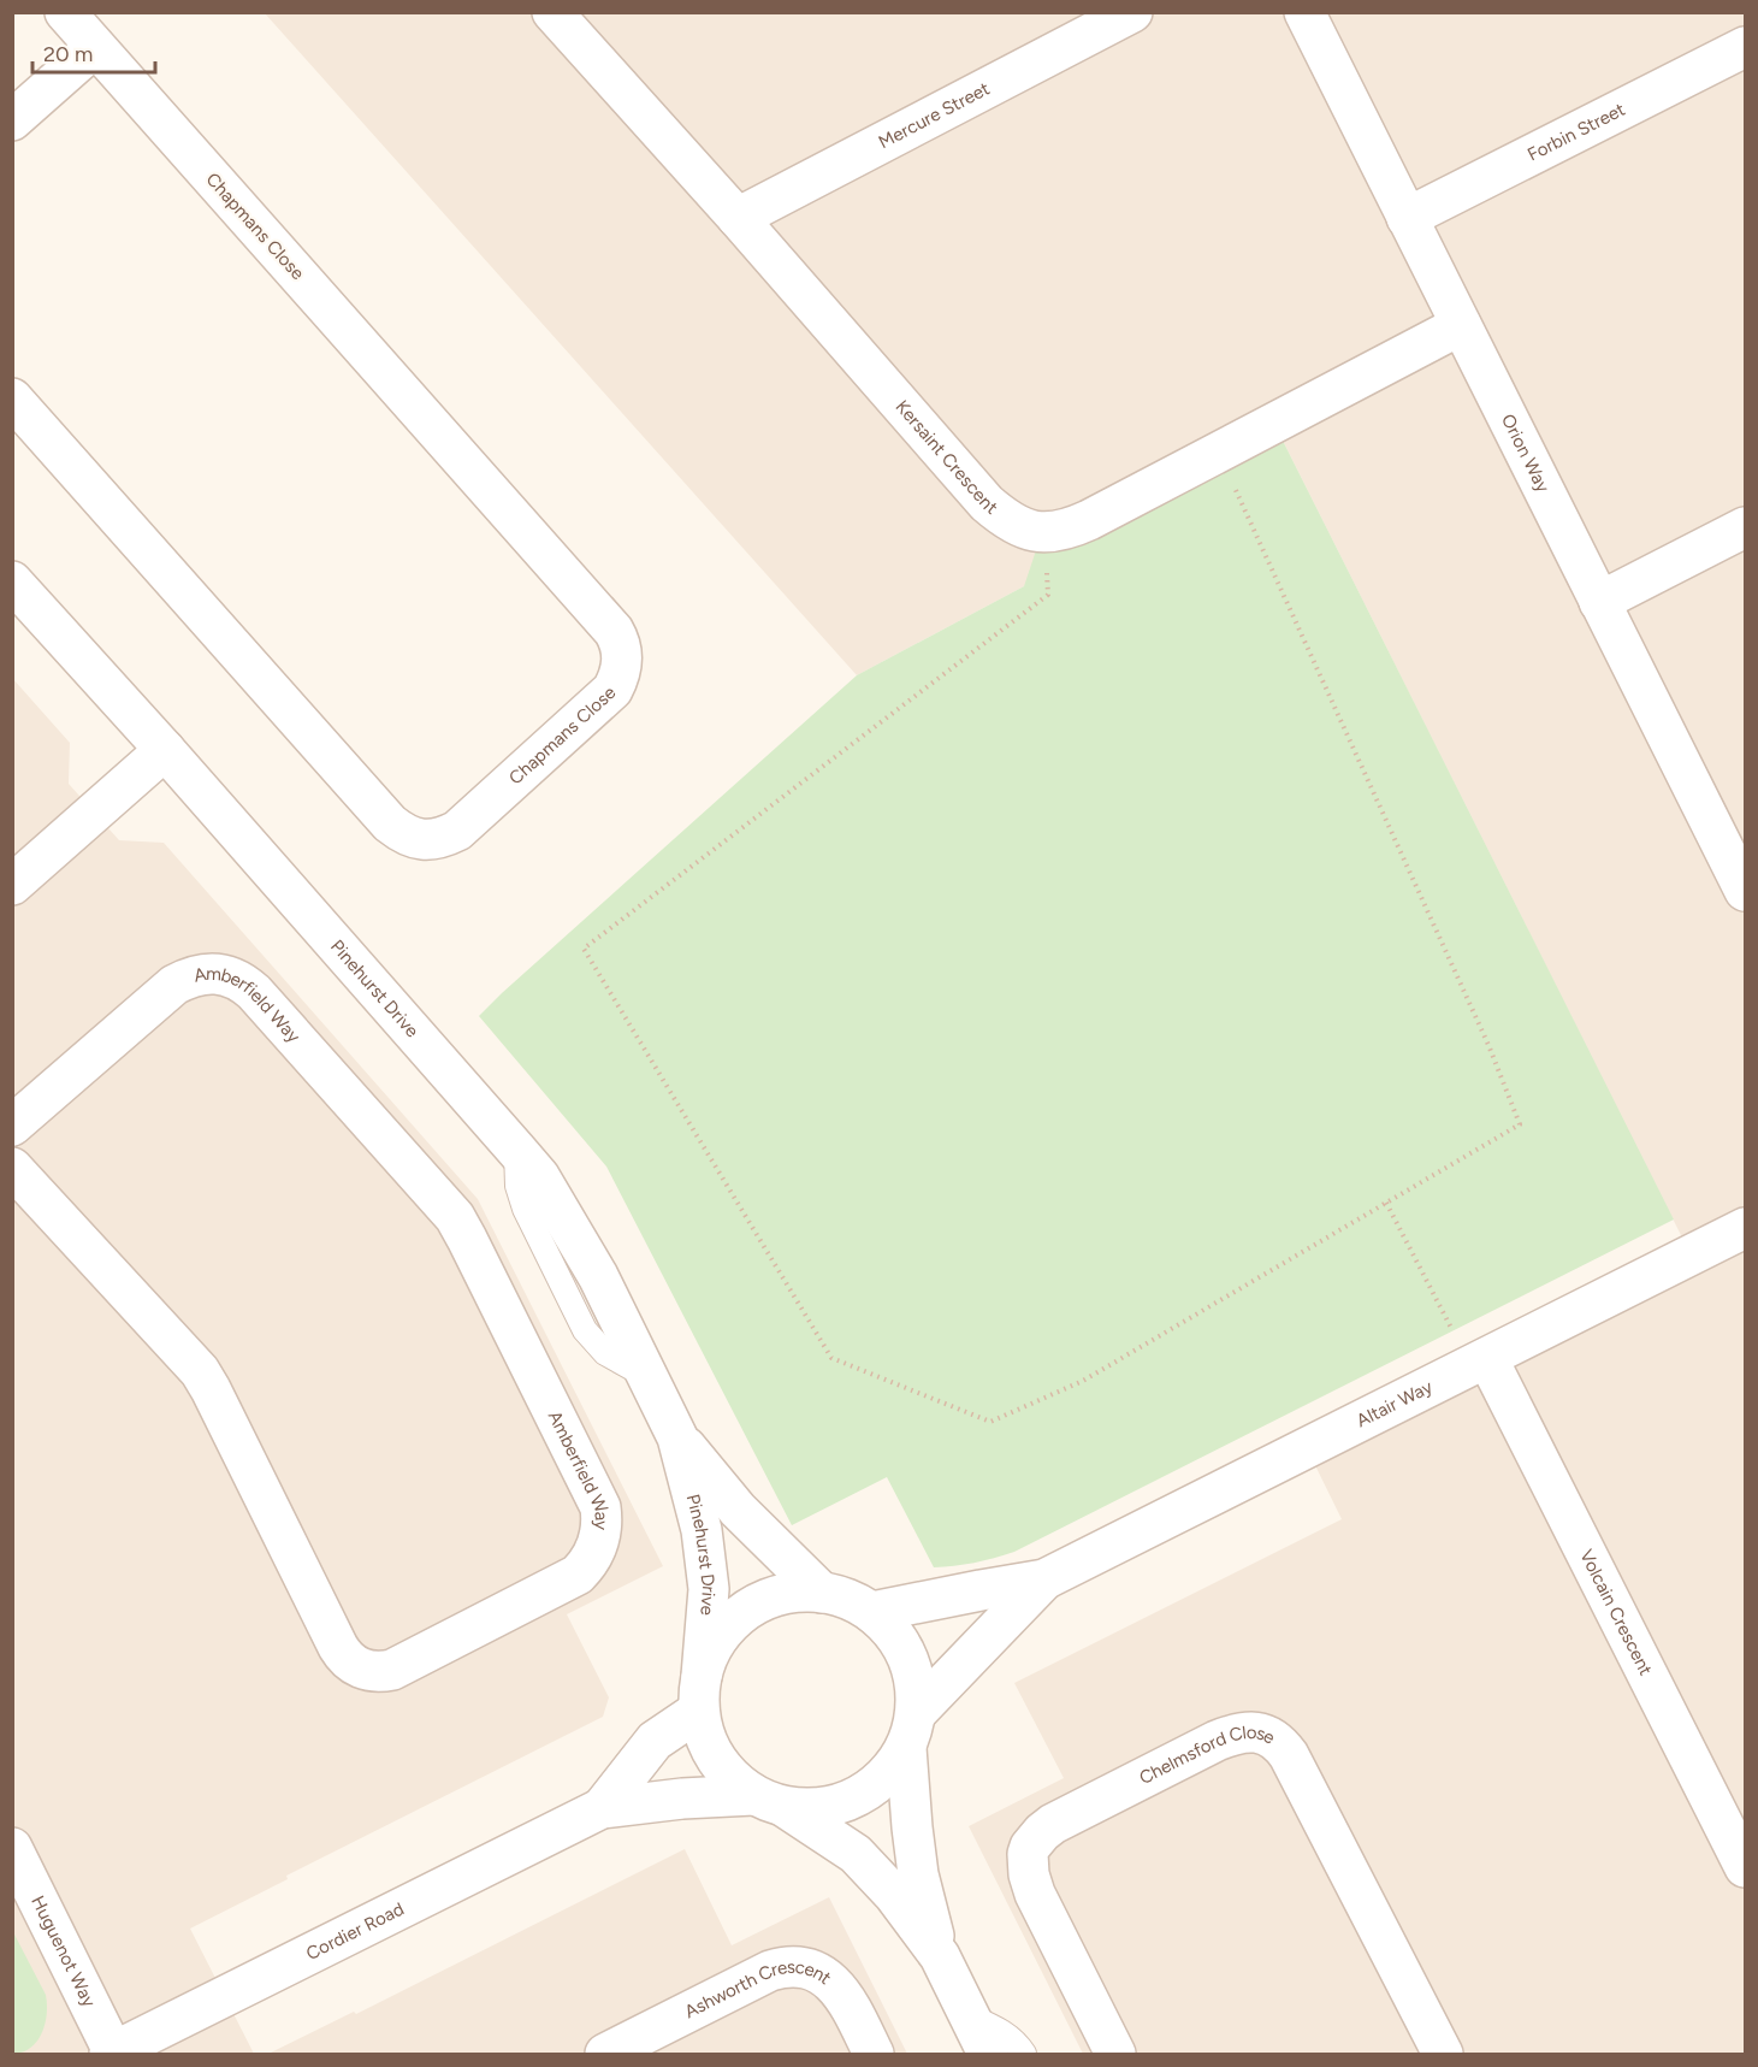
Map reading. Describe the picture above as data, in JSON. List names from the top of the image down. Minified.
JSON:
{"streets":{"street":["Mercure Street","Forbin Street","Chapmans Close","Orion Way","Kersaint Crescent","Pinehurst Drive","Amberfield Way","Altair Way","Volcain Crescent","Chelmsford Close","Cordier Road","Huguenot Way","Ashworth Crescent"]},"crossings":[["Mercure Street","Kersaint Crescent"],["Forbin Street","Orion Way"],["Pinehurst Drive","Altair Way"],["Pinehurst Drive","Cordier Road"],["Altair Way","Volcain Crescent"],["Altair Way","Cordier Road"],["Cordier Road","Huguenot Way"]],"scale_bar":"20 m"}
